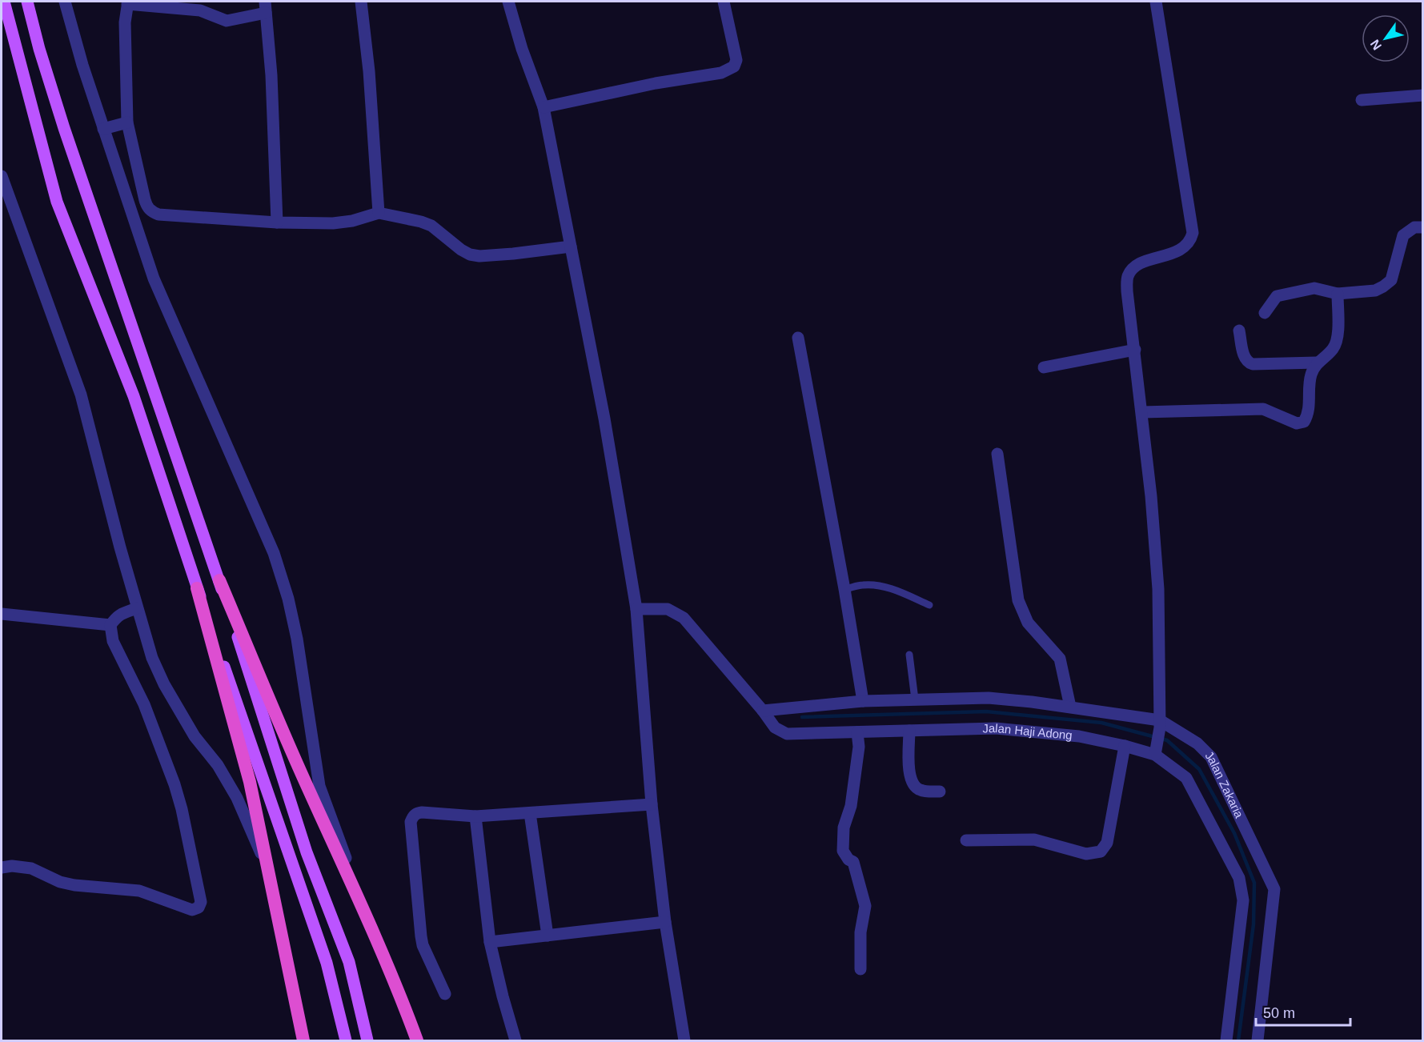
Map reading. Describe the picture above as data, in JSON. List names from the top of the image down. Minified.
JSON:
{"streets":{"street":["Jalan Haji Adong","Jalan Zakaria"]},"crossings":[["Jalan Haji Adong","Jalan Zakaria"]],"scale_bar":"50 m","north":"bottom left"}
